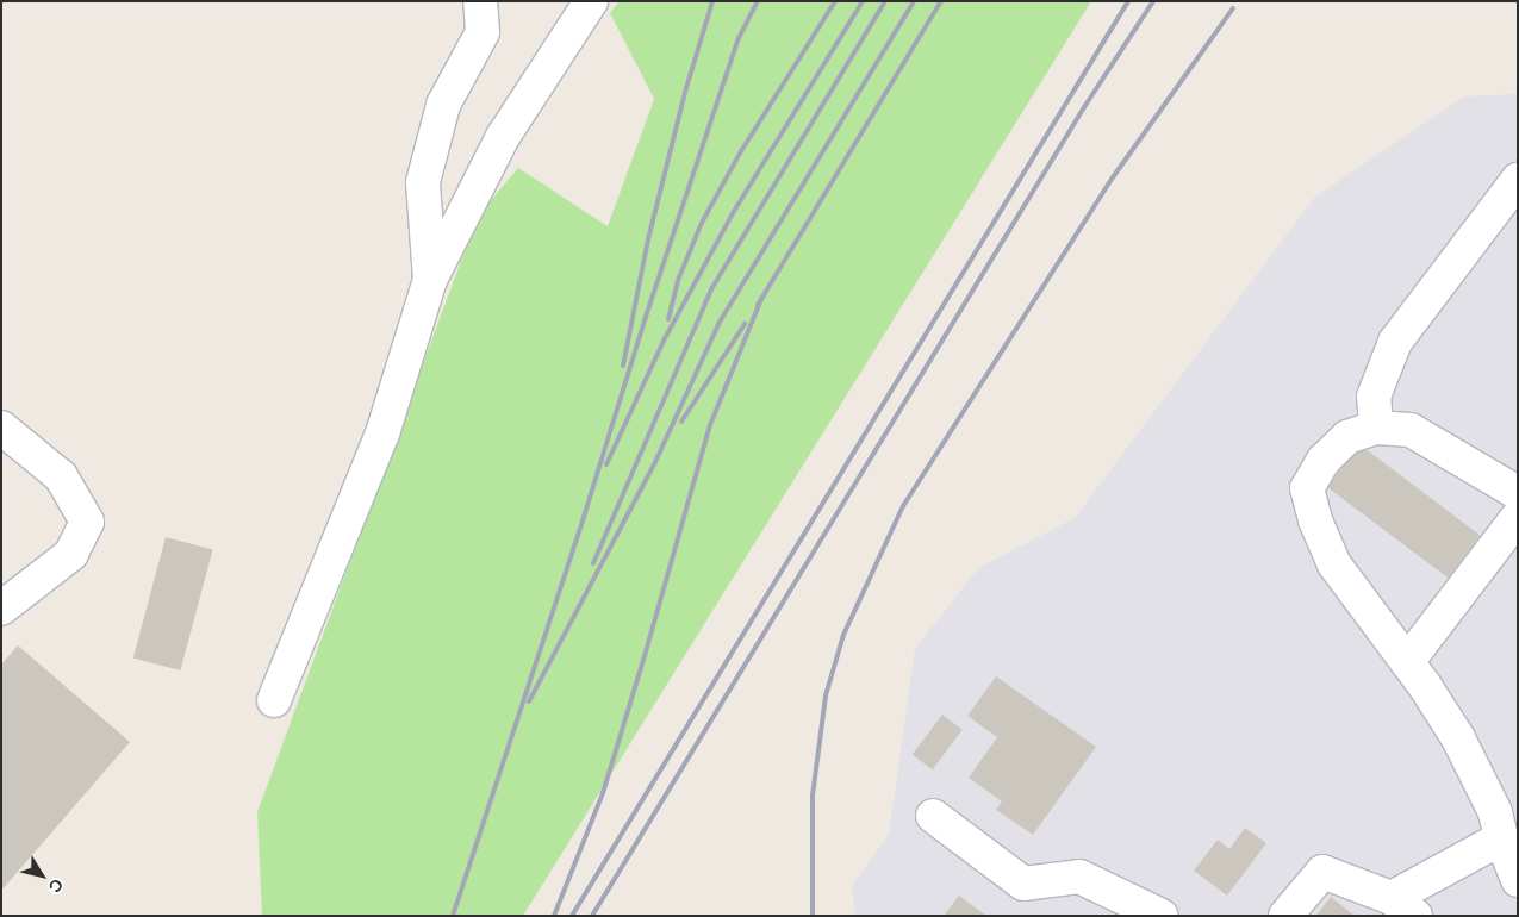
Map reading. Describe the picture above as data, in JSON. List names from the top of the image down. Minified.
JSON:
{"north":"bottom right"}
